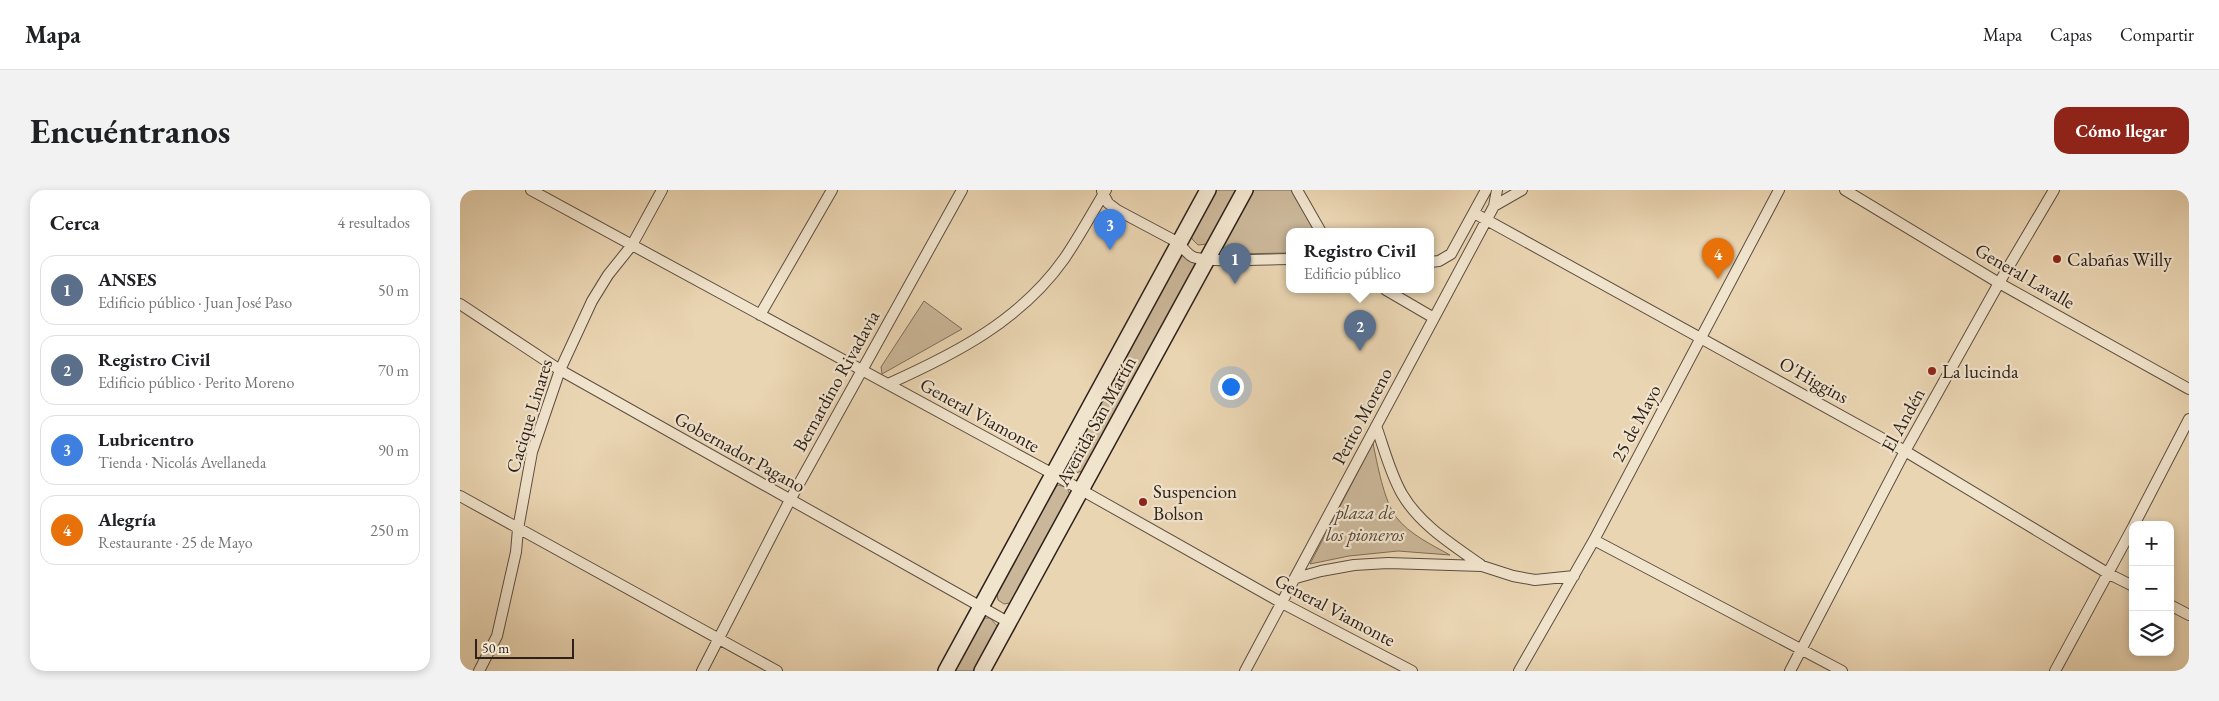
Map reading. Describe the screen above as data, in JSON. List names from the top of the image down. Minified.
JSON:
{"streets":{"main road":["Avenida San Martín"],"street":["General Lavalle","O'Higgins","Bernardino Rivadavia","General Viamonte","Cacique Linares","Perito Moreno","El Andén","25 de Mayo","Gobernador Pagano"]},"crossings":[["General Lavalle","El Andén"],["O'Higgins","Perito Moreno"],["O'Higgins","El Andén"],["O'Higgins","25 de Mayo"],["Bernardino Rivadavia","General Viamonte"],["Bernardino Rivadavia","Gobernador Pagano"],["General Viamonte","Cacique Linares"],["General Viamonte","Perito Moreno"],["General Viamonte","Avenida San Martín"],["Cacique Linares","Gobernador Pagano"],["Avenida San Martín","Gobernador Pagano"]],"parks":["plaza de los pioneros"],"places":["Cabañas Willy","La lucinda","Suspencion Bolson"],"scale_bar":"50 m","page":{"header":"Mapa","nav":["Mapa","Capas","Compartir"],"buttons":"Cómo llegar","title":"Encuéntranos","heading":["Cerca","4 resultados"],"pins":["3","4","1","2"],"popup":["Registro Civil","Edificio público"],"list":[{"mark":"1","name":"ANSES","note":"Edificio público · Juan José Paso","value":"50 m"},{"mark":"2","name":"Registro Civil","note":"Edificio público · Perito Moreno","value":"70 m"},{"mark":"3","name":"Lubricentro","note":"Tienda · Nicolás Avellaneda","value":"90 m"},{"mark":"4","name":"Alegría","note":"Restaurante · 25 de Mayo","value":"250 m"}],"map_buttons":["+","−"],"scale":"50 m"}}
